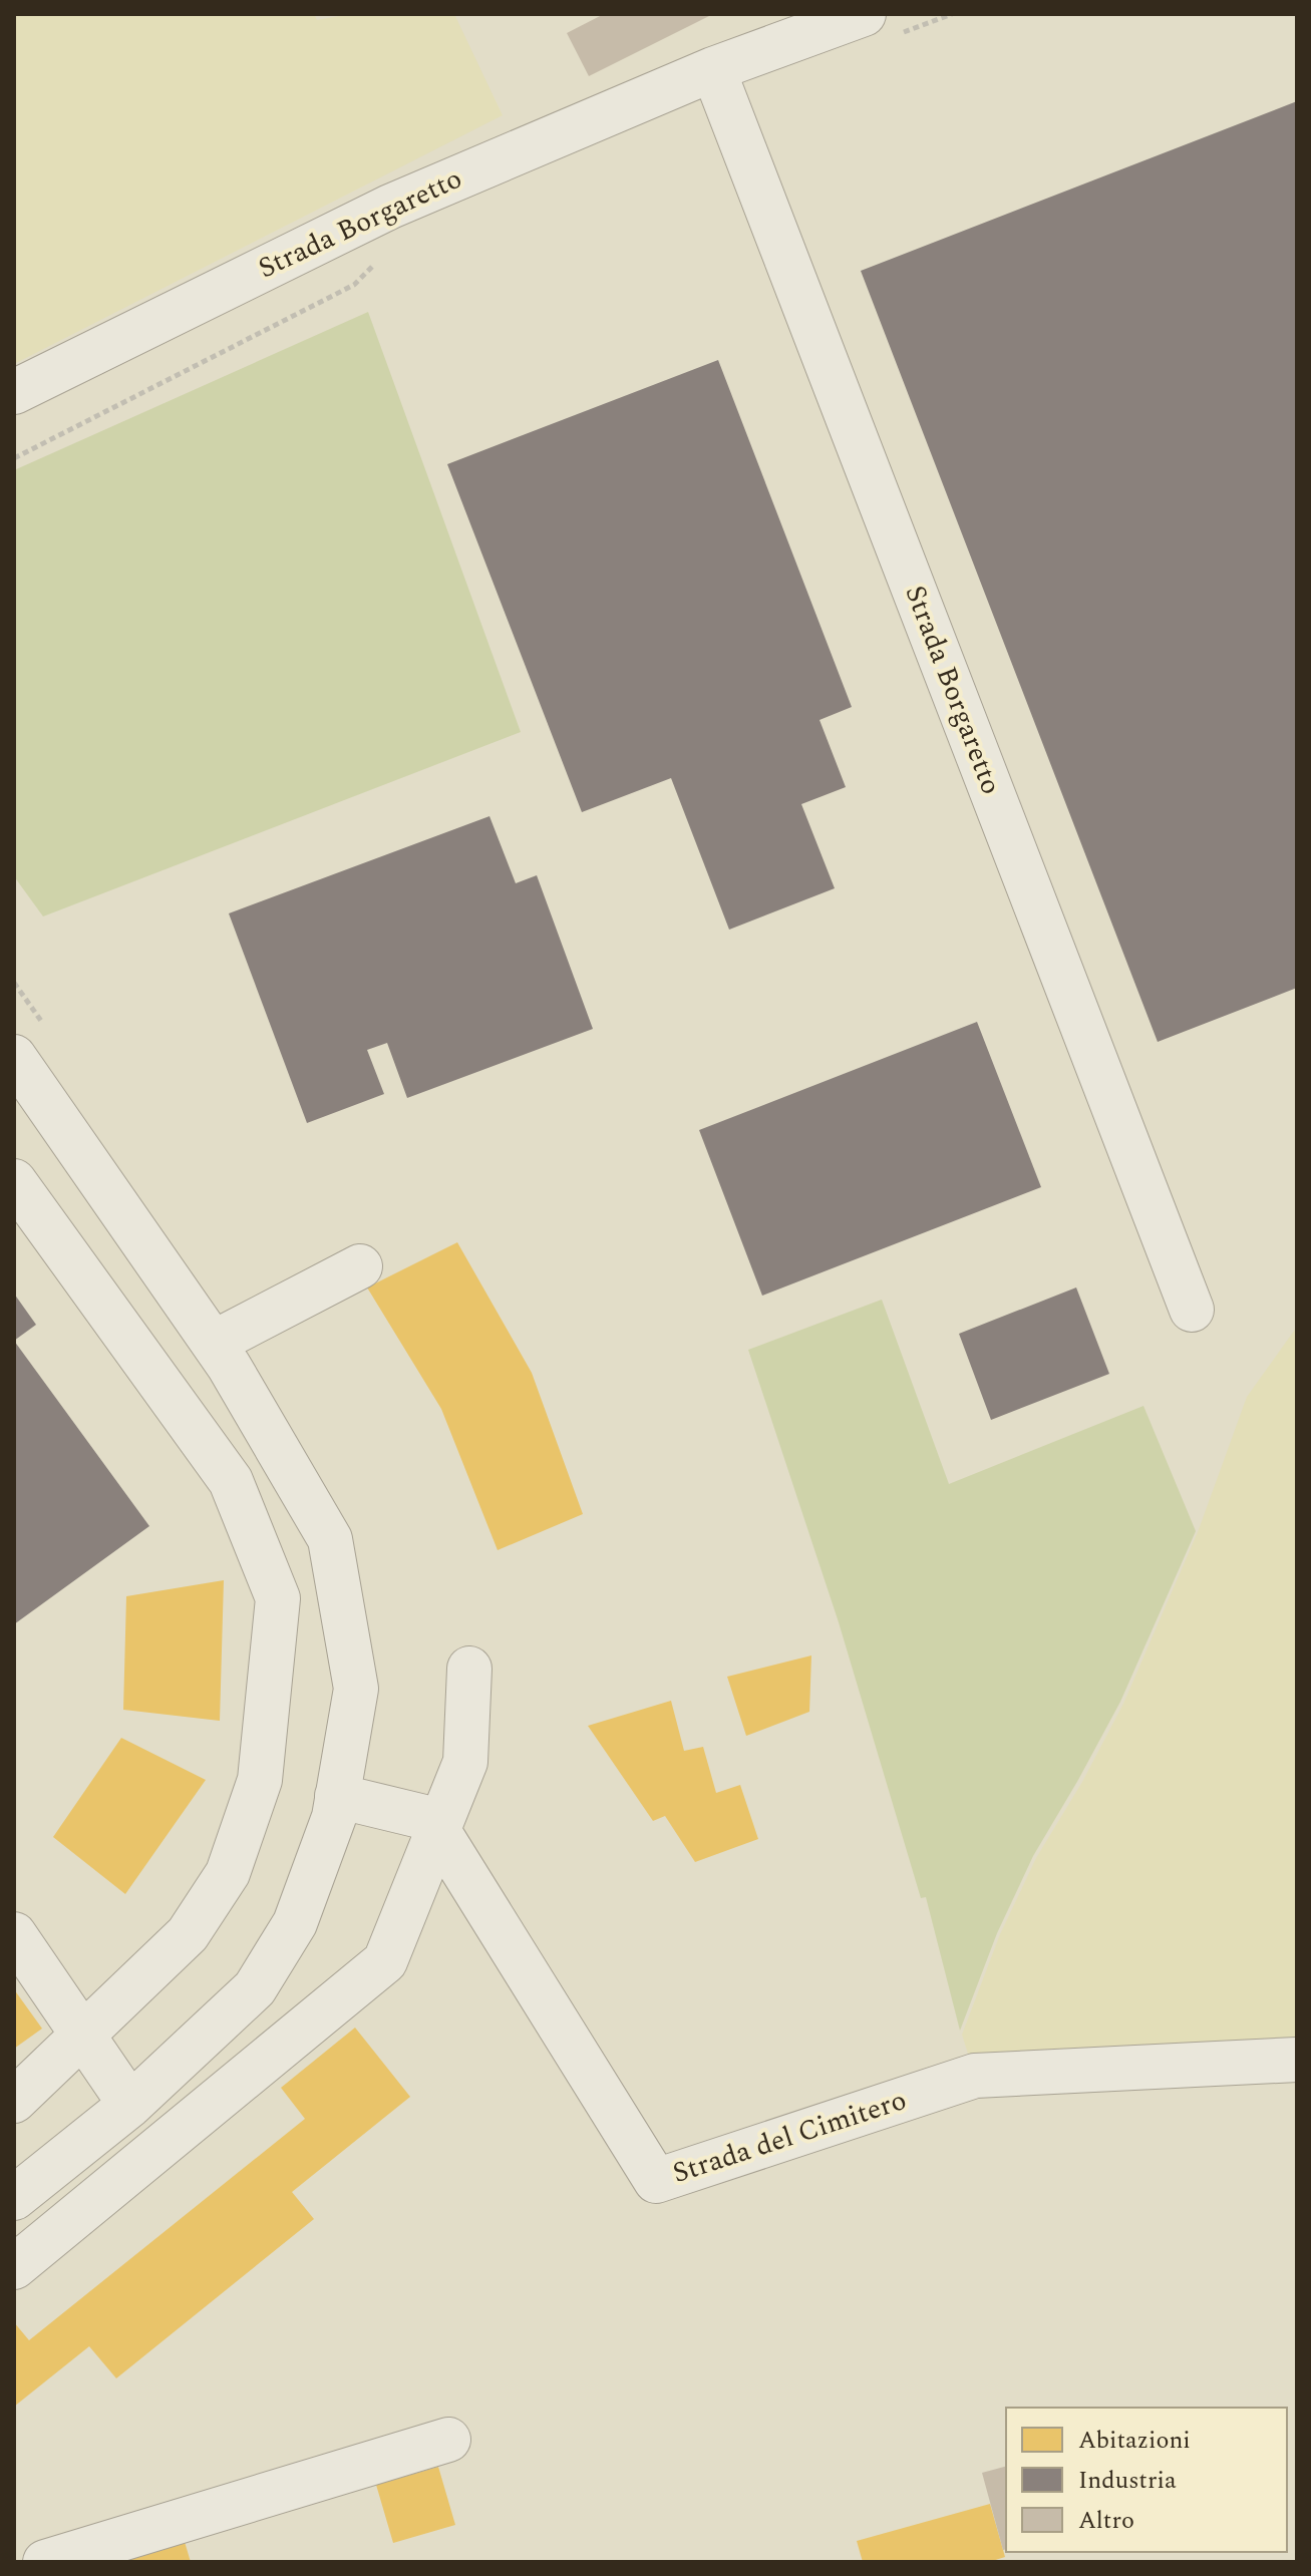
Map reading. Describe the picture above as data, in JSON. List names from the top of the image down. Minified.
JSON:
{"streets":{"street":["Strada Borgaretto","Strada del Cimitero"]},"legend":["Abitazioni","Industria","Altro"]}
